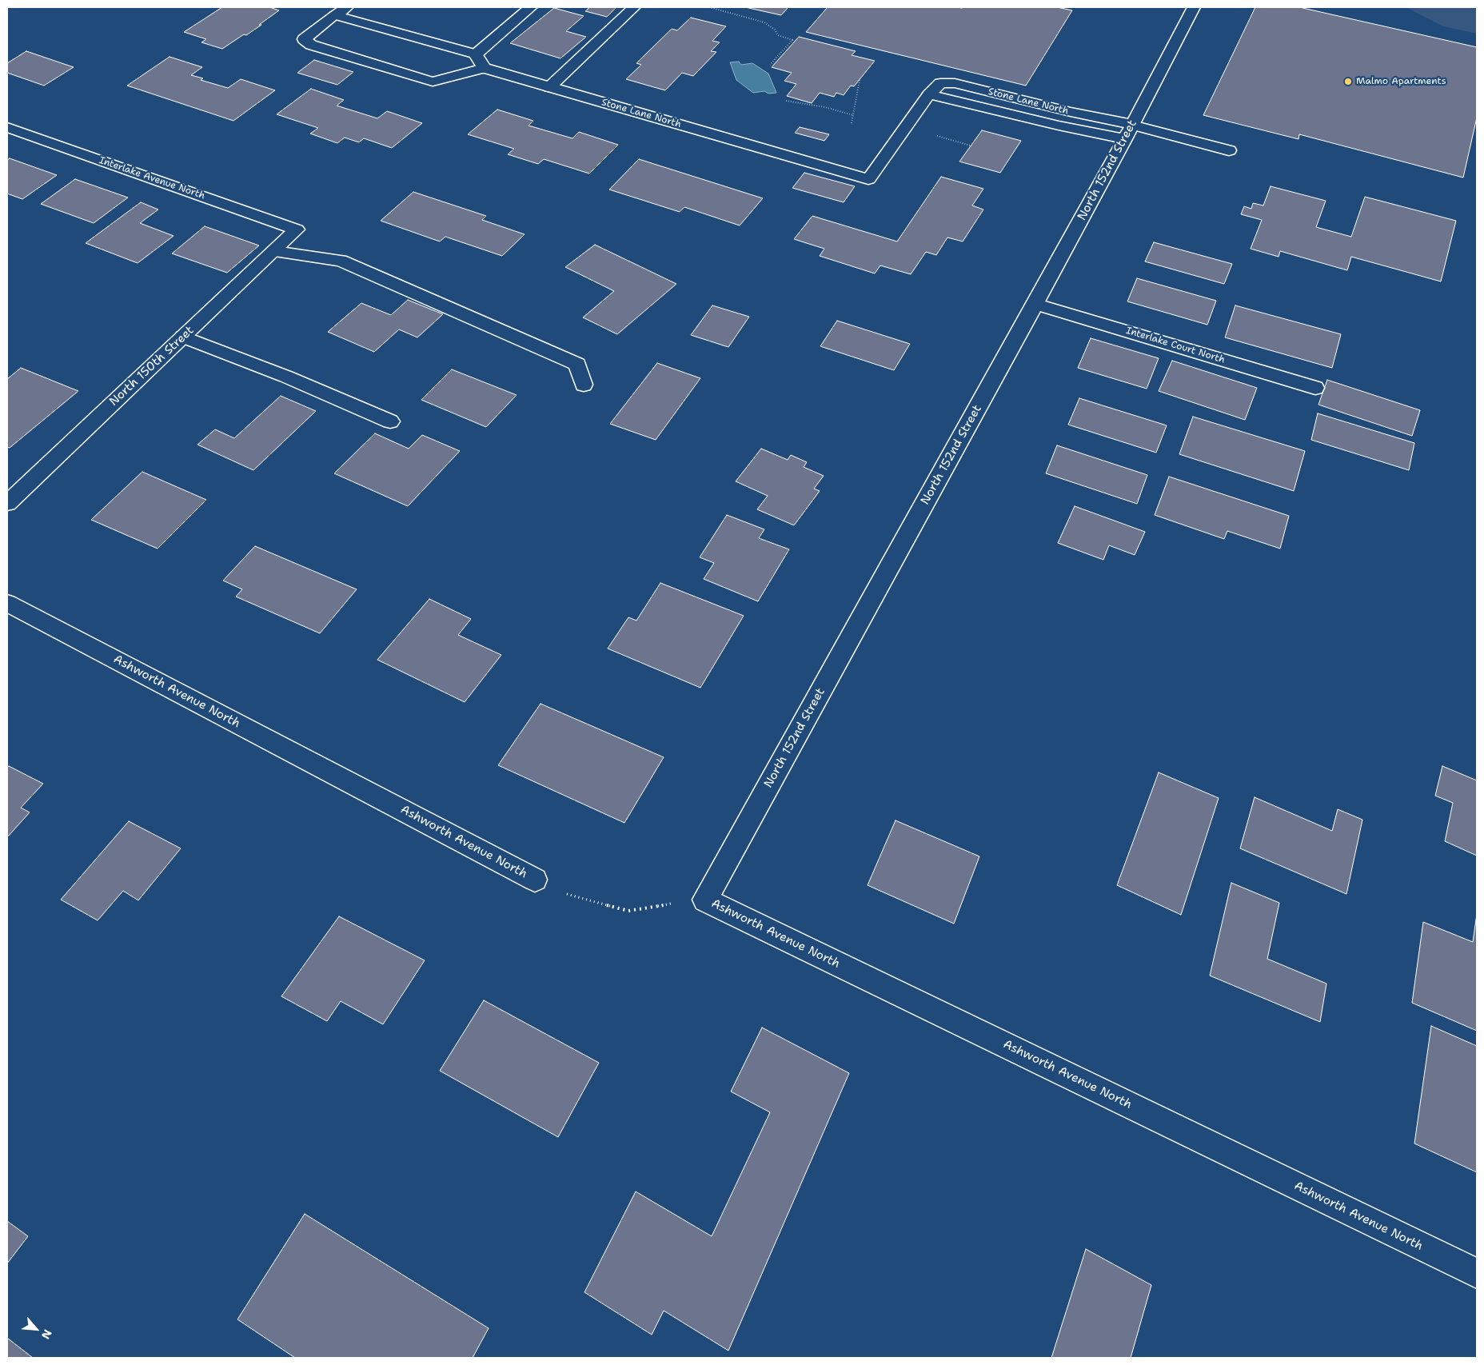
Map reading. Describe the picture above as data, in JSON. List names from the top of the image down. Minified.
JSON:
{"streets":{"street":["Stone Lane North","North 152nd Street","Interlake Avenue North","Interlake Court North","North 150th Street","Ashworth Avenue North"]},"crossings":[["Stone Lane North","North 152nd Street"],["North 152nd Street","Interlake Court North"],["North 152nd Street","Ashworth Avenue North"],["Interlake Avenue North","North 150th Street"]],"places":["Malmo Apartments"],"north":"bottom right"}
